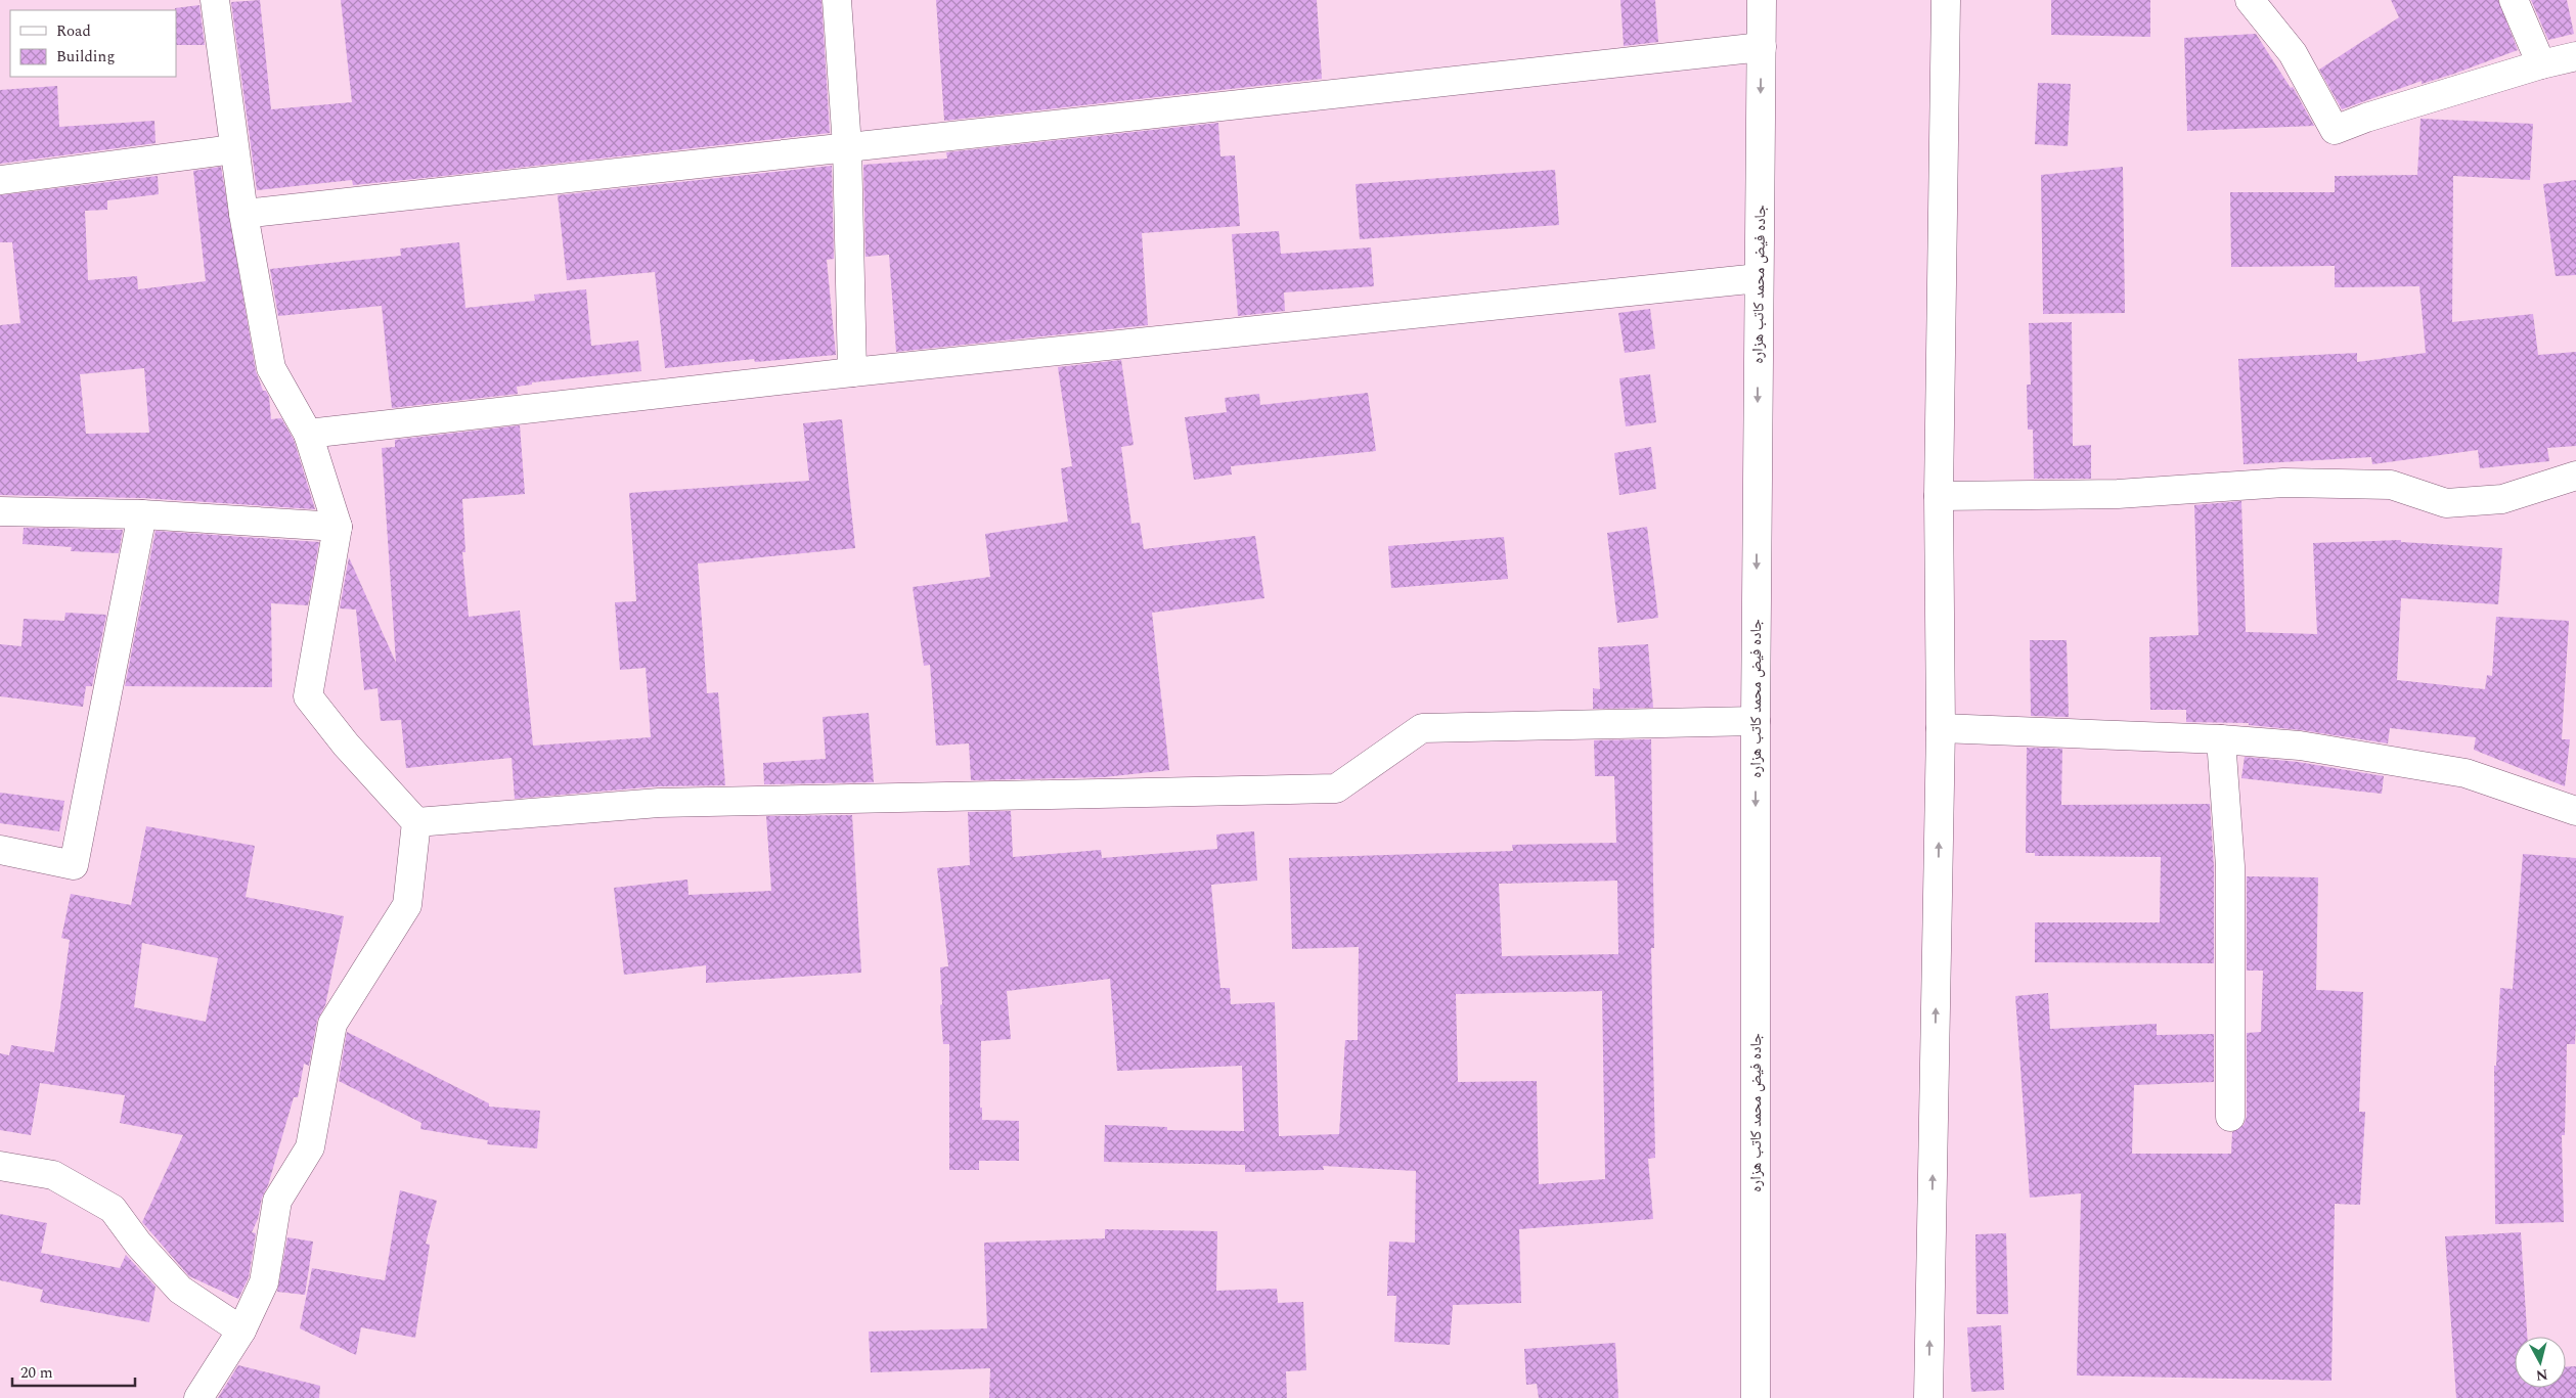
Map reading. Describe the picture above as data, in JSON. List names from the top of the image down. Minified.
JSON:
{"streets":{"street":["جاده فیض محمد کاتب هزاره"]},"legend":["Road","Building"],"scale_bar":"20 m","north":"bottom"}
